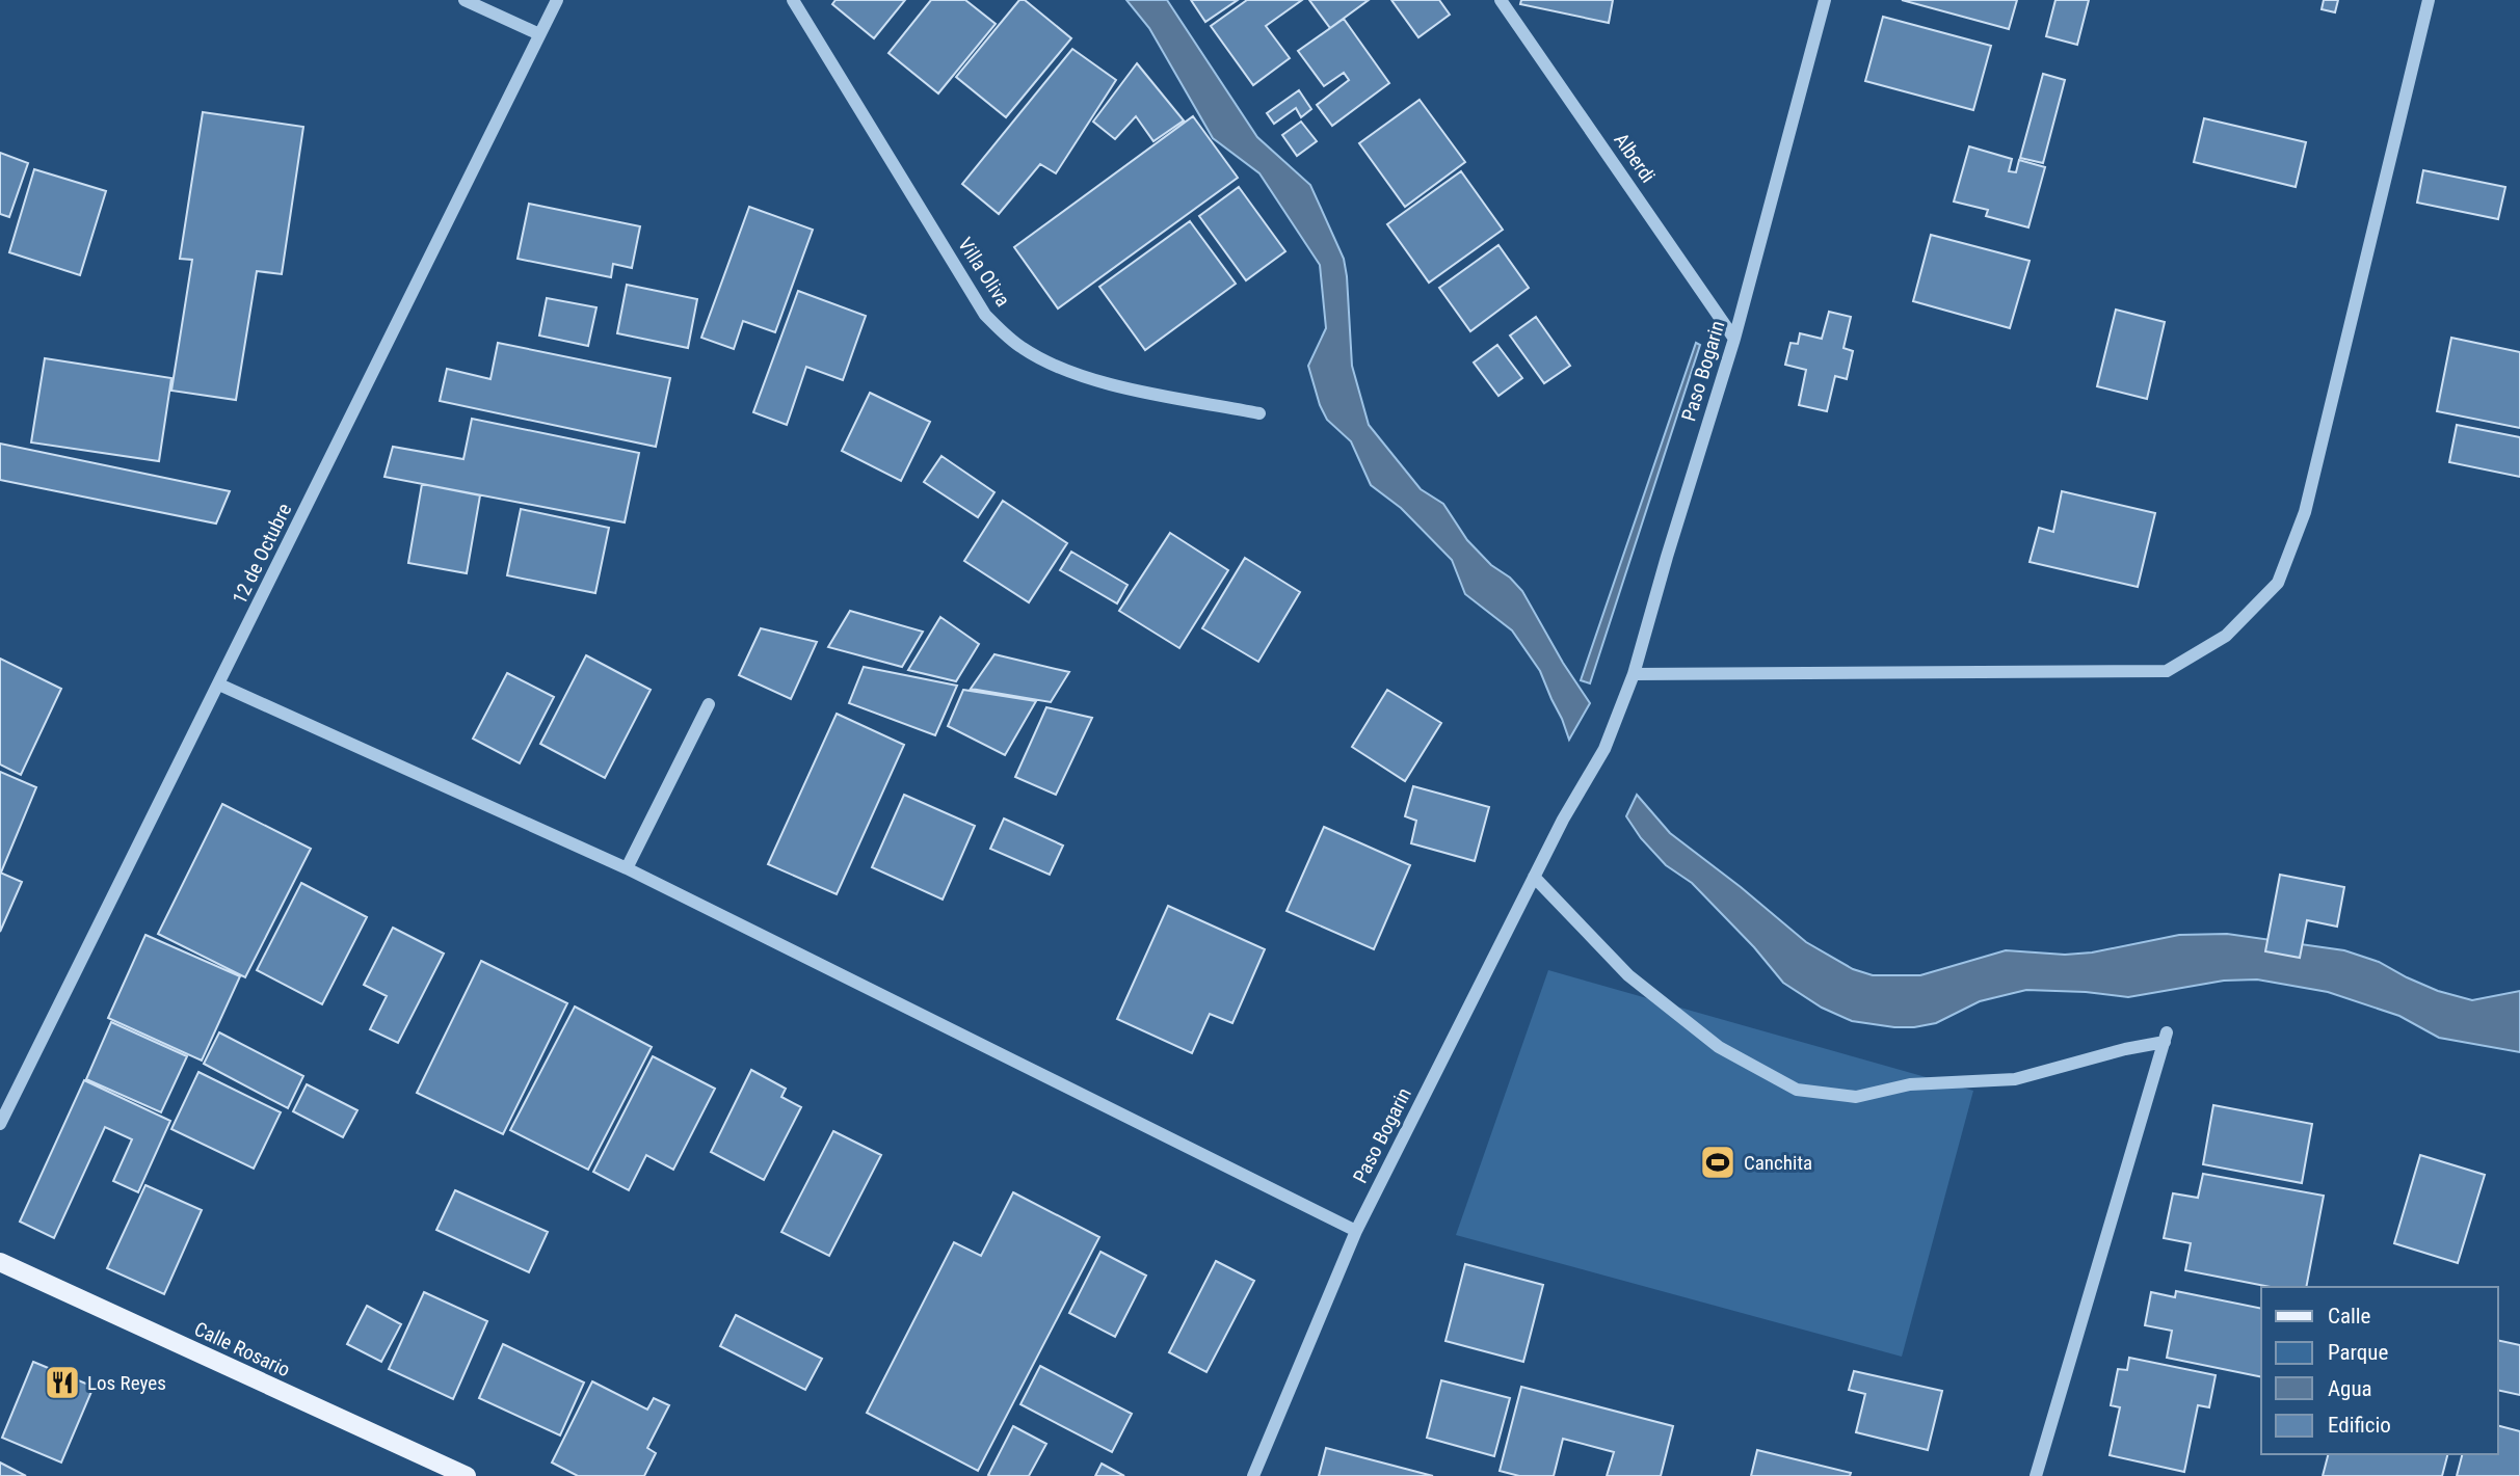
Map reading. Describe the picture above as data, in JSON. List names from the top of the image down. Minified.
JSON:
{"streets":{"main road":["Calle Rosario"],"street":["Alberdi","Villa Oliva","Paso Bogarin","12 de Octubre"]},"crossings":[["Alberdi","Paso Bogarin"]],"places":{"sports":["Canchita"],"restaurant":["Los Reyes"]},"legend":["Calle","Parque","Agua","Edificio"]}
